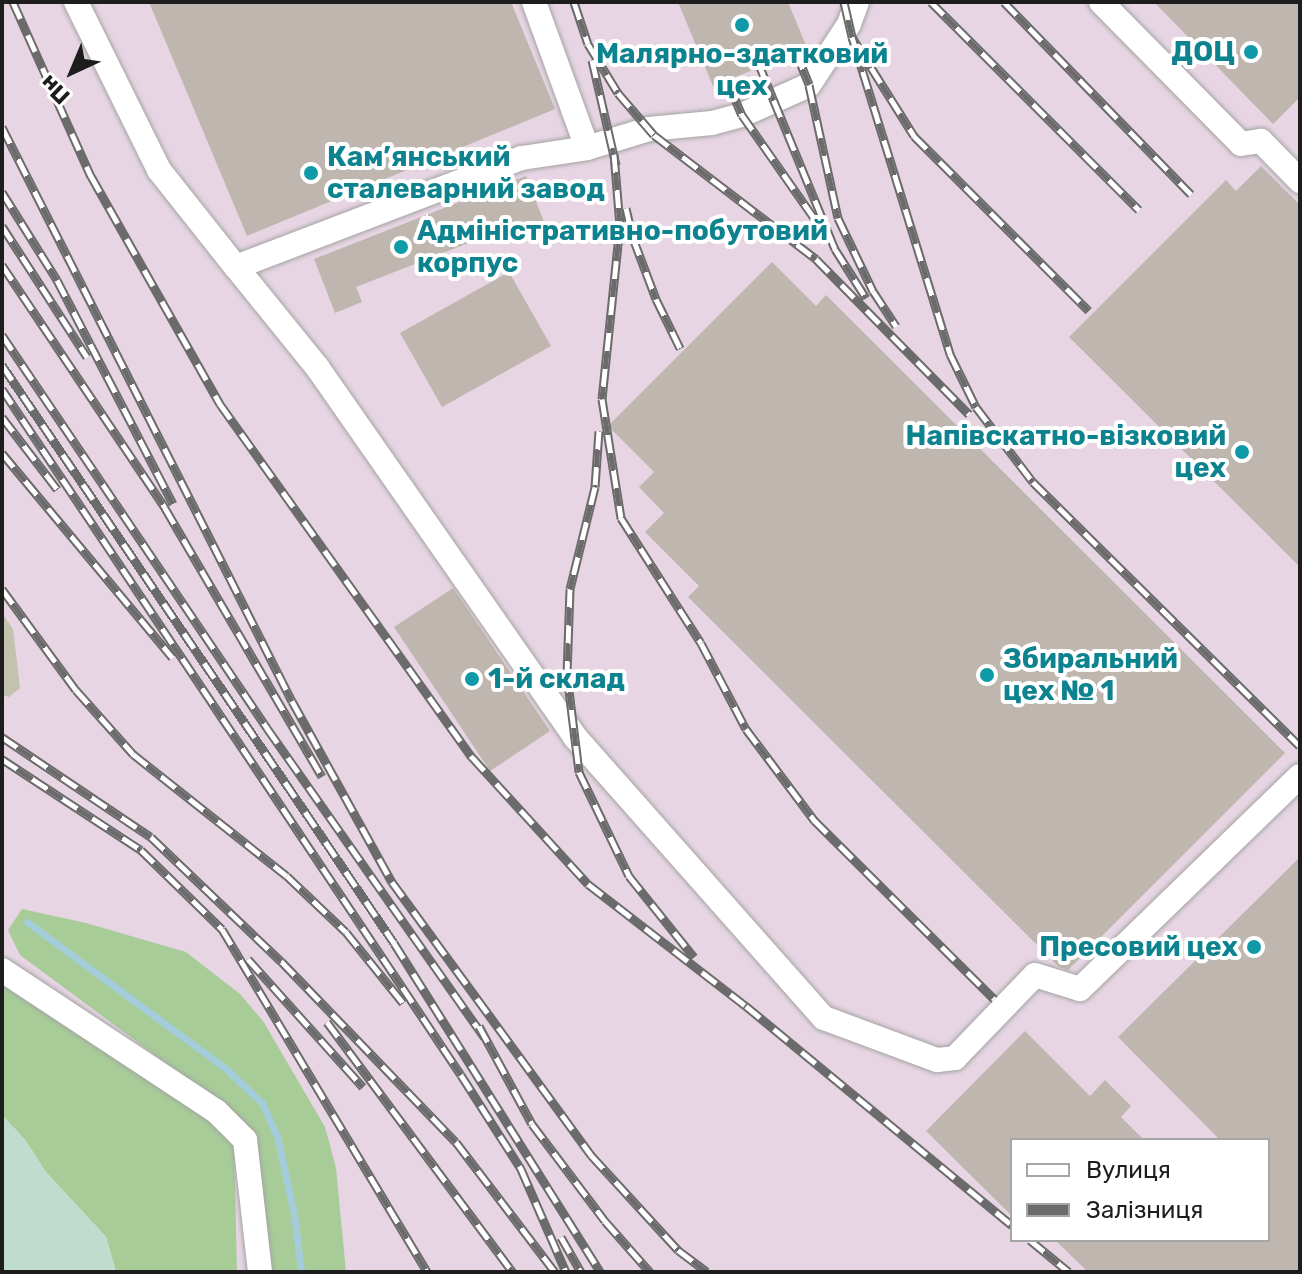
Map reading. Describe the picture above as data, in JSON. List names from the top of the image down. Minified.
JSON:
{"places":["Малярно-здатковий цех","ДОЦ","Кам’янський сталеварний завод","Адміністративно-побутовий корпус","Напівскатно-візковий цех","Збиральний цех № 1","1-й склад","Пресовий цех"],"legend":["Вулиця","Залізниця"],"north":"bottom left"}
